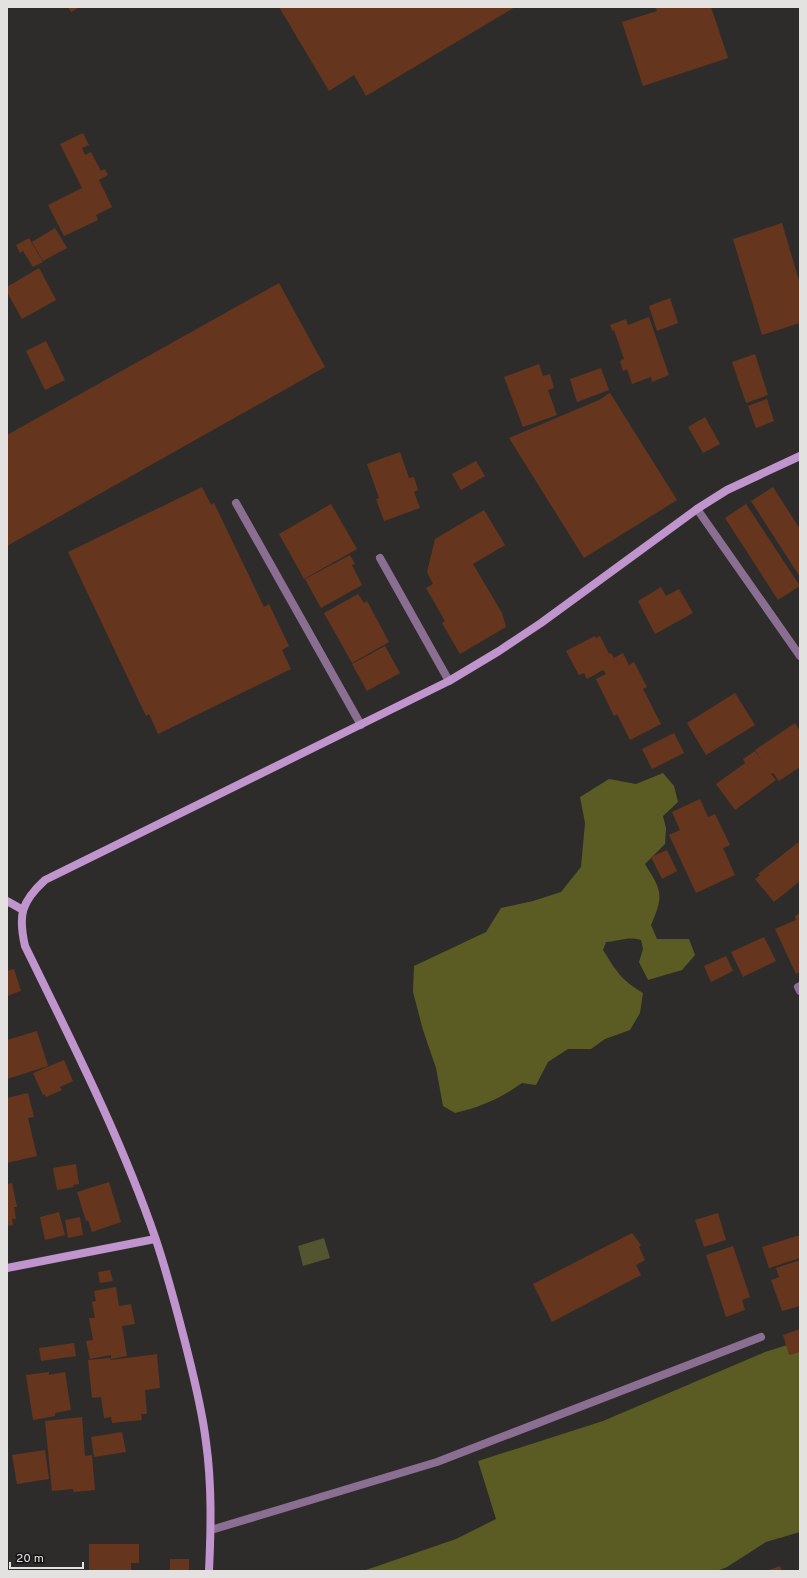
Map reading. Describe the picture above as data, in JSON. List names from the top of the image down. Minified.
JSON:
{"scale_bar":"20 m"}
